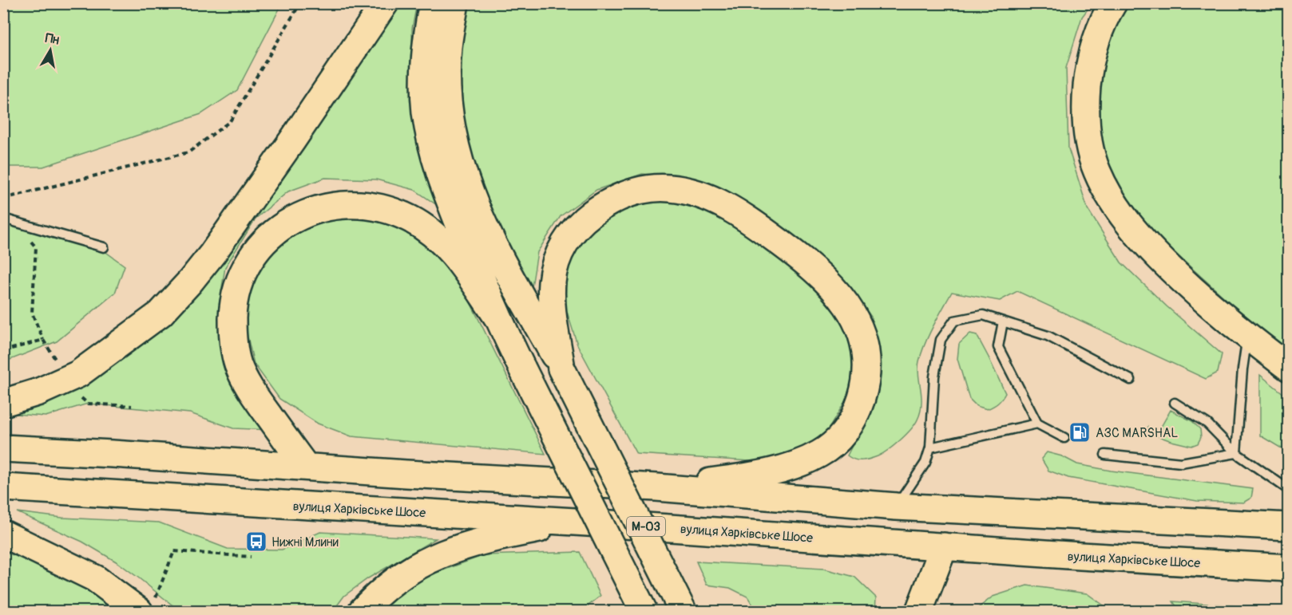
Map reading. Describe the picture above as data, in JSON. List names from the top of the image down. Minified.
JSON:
{"streets":{"highway":["вулиця Харківське Шосе","М-03"]},"places":{"fuel station":["АЗС MARSHAL"],"bus stop":["Нижні Млини"]},"north":"top"}
